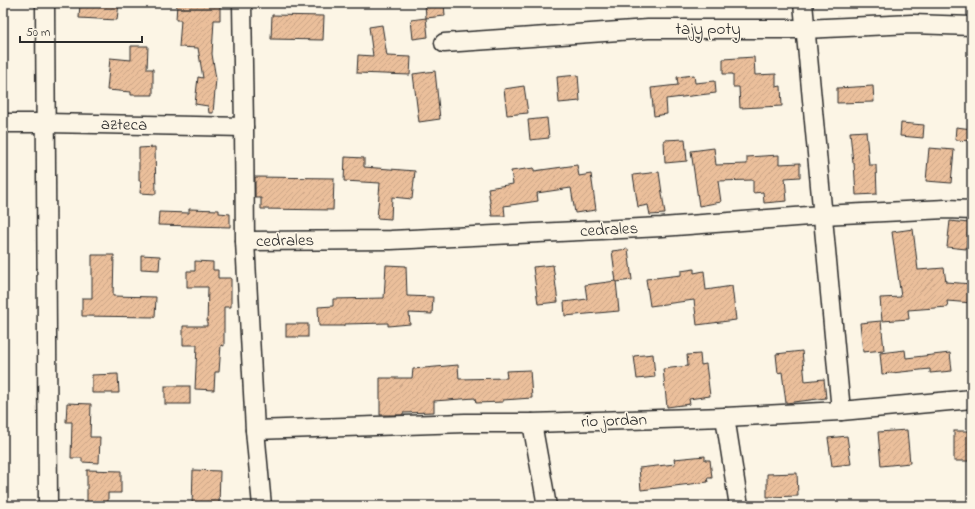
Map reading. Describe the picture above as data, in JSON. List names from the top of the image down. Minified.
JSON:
{"streets":{"street":["tajy poty","azteca","cedrales","rio jordan"]},"scale_bar":"50 m"}
